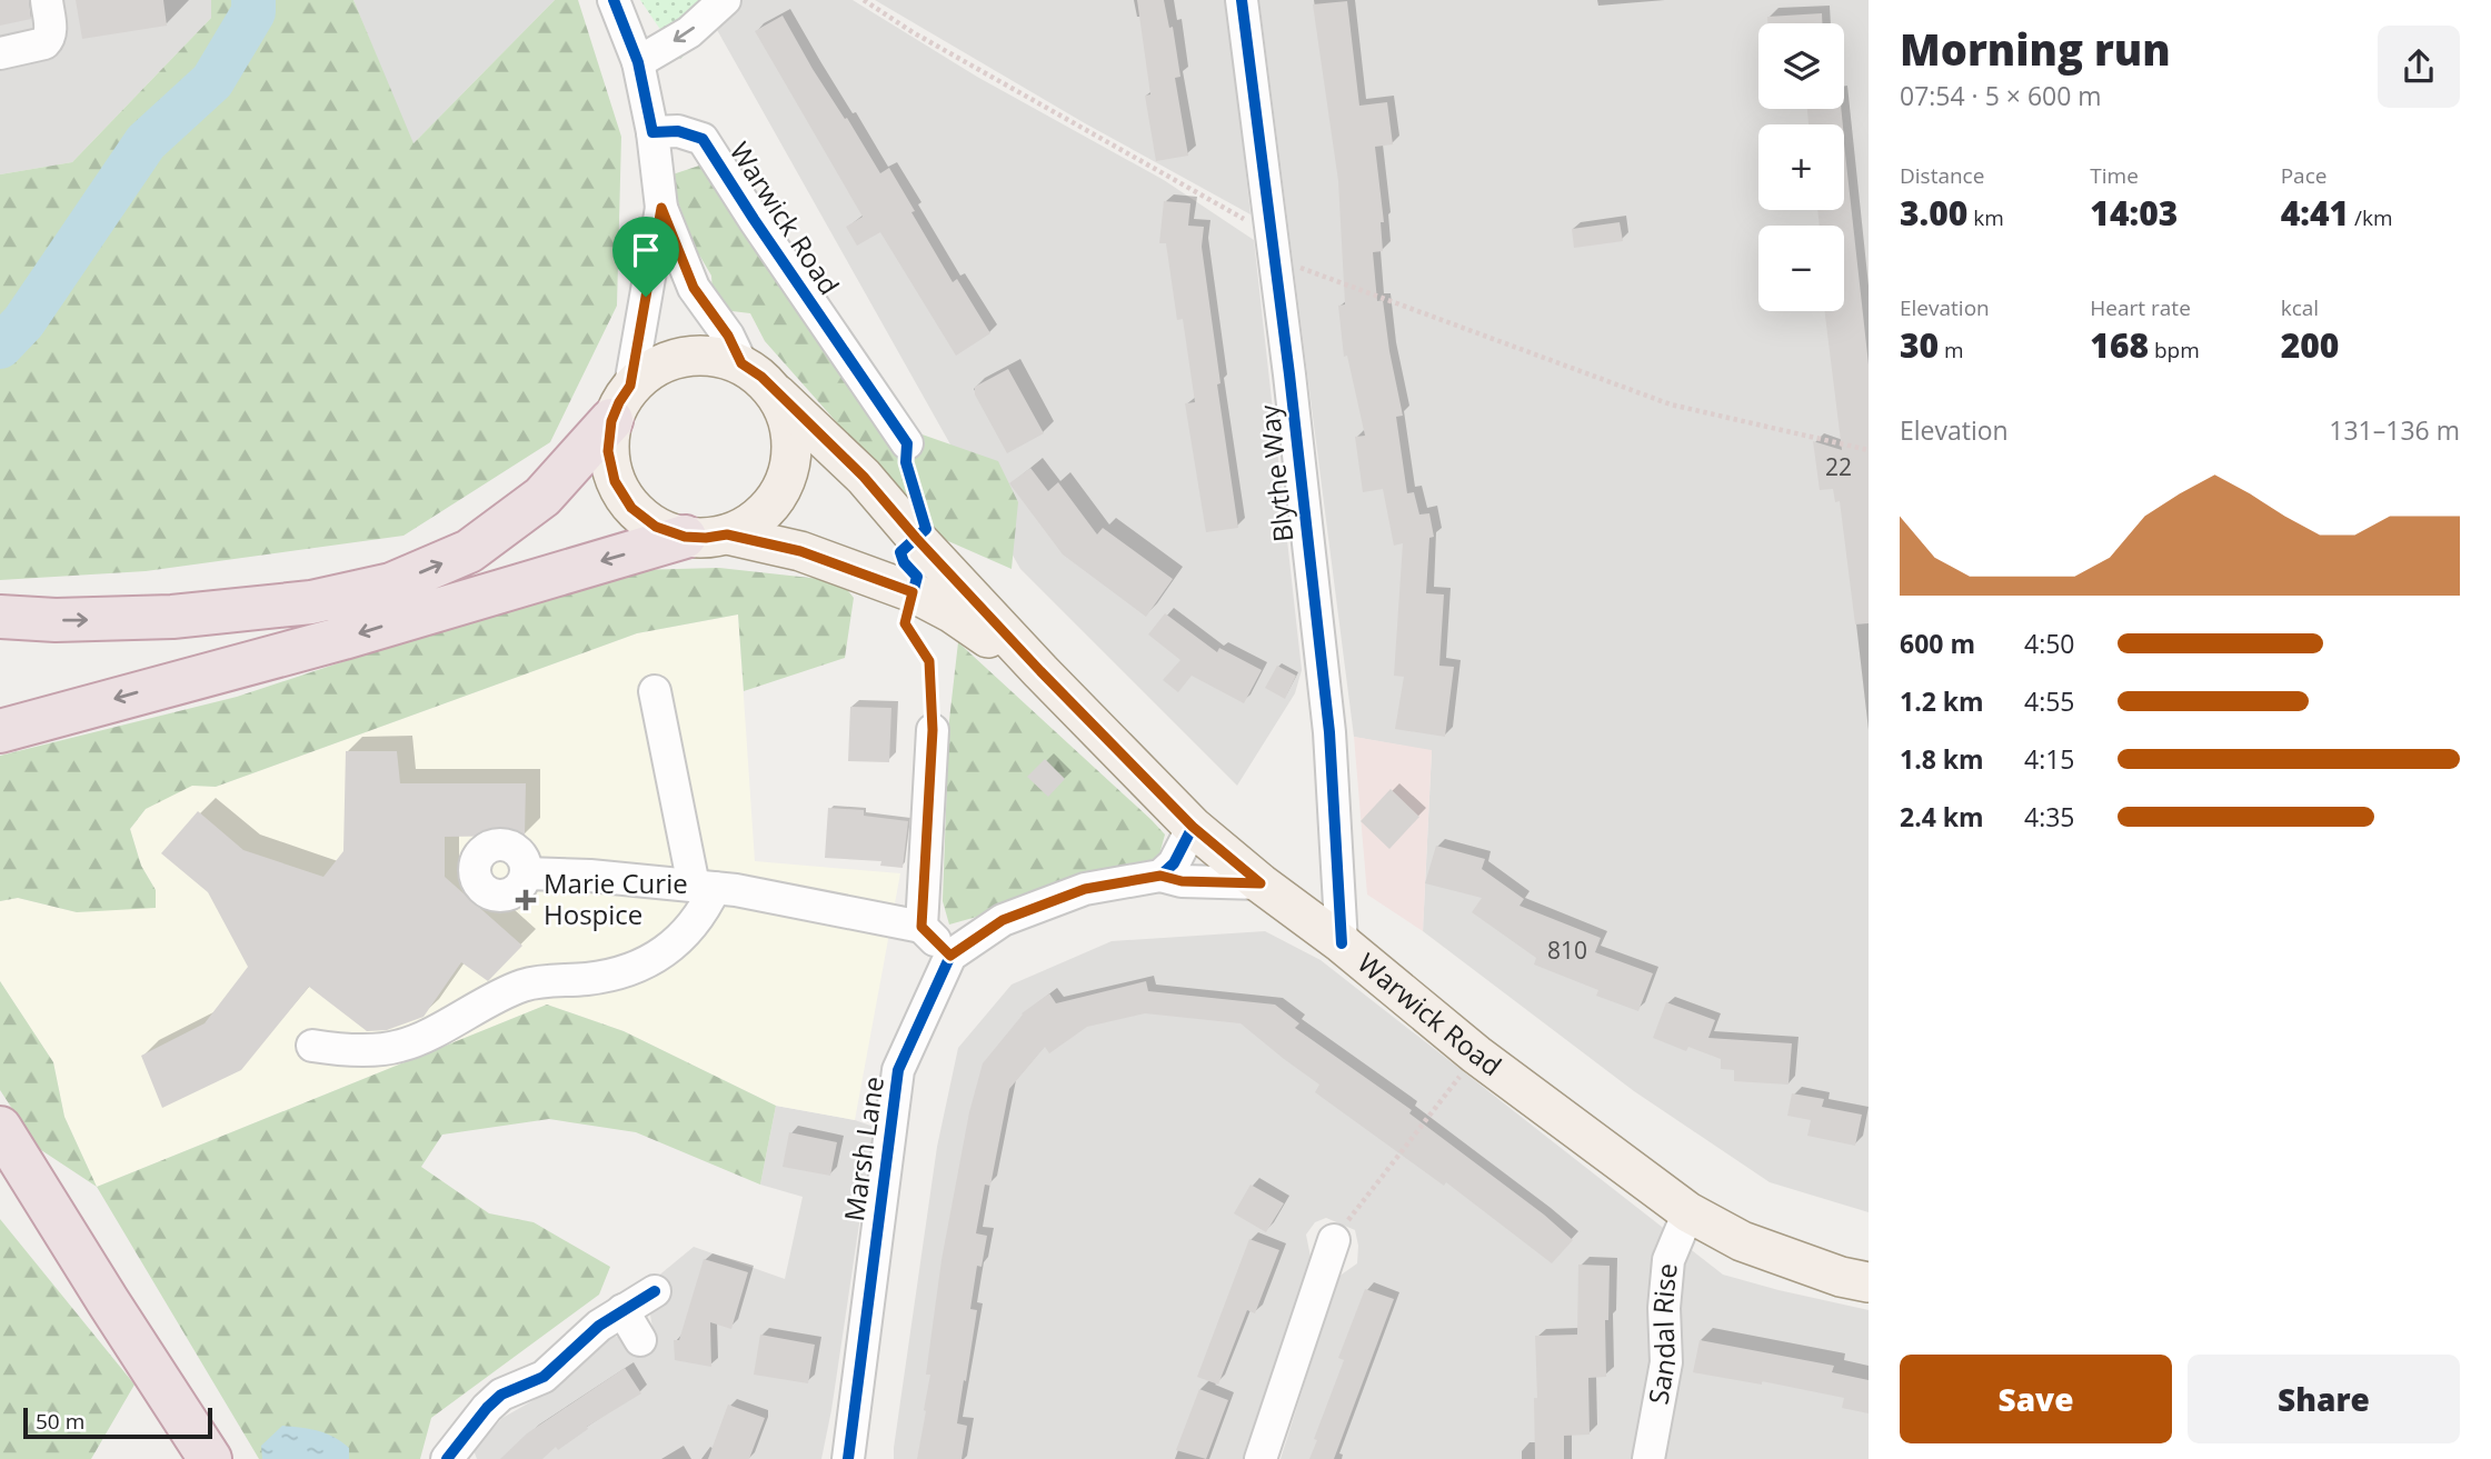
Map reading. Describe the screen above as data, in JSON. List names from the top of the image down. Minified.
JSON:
{"streets":{"main road":["Warwick Road"],"street":["Blythe Way","Marsh Lane","Sandal Rise"]},"crossings":[["Warwick Road","Blythe Way"],["Warwick Road","Sandal Rise"]],"places":{"health":["Marie Curie Hospice"]},"house_numbers":["22","810"],"scale_bar":"50 m","page":{"heading":["Morning run","07:54 · 5 × 600 m"],"map_buttons":["+","−"],"stats":[["Distance","3.00 km"],["Time","14:03"],["Pace","4:41 /km"],["Elevation","30 m"],["Heart rate","168 bpm"],["kcal","200"]],"chart":["Elevation","131–136 m"],"list":[{"name":"600 m","note":"4:50"},{"name":"1.2 km","note":"4:55"},{"name":"1.8 km","note":"4:15"},{"name":"2.4 km","note":"4:35"}],"buttons":["Save","Share"],"scale":"50 m"}}
